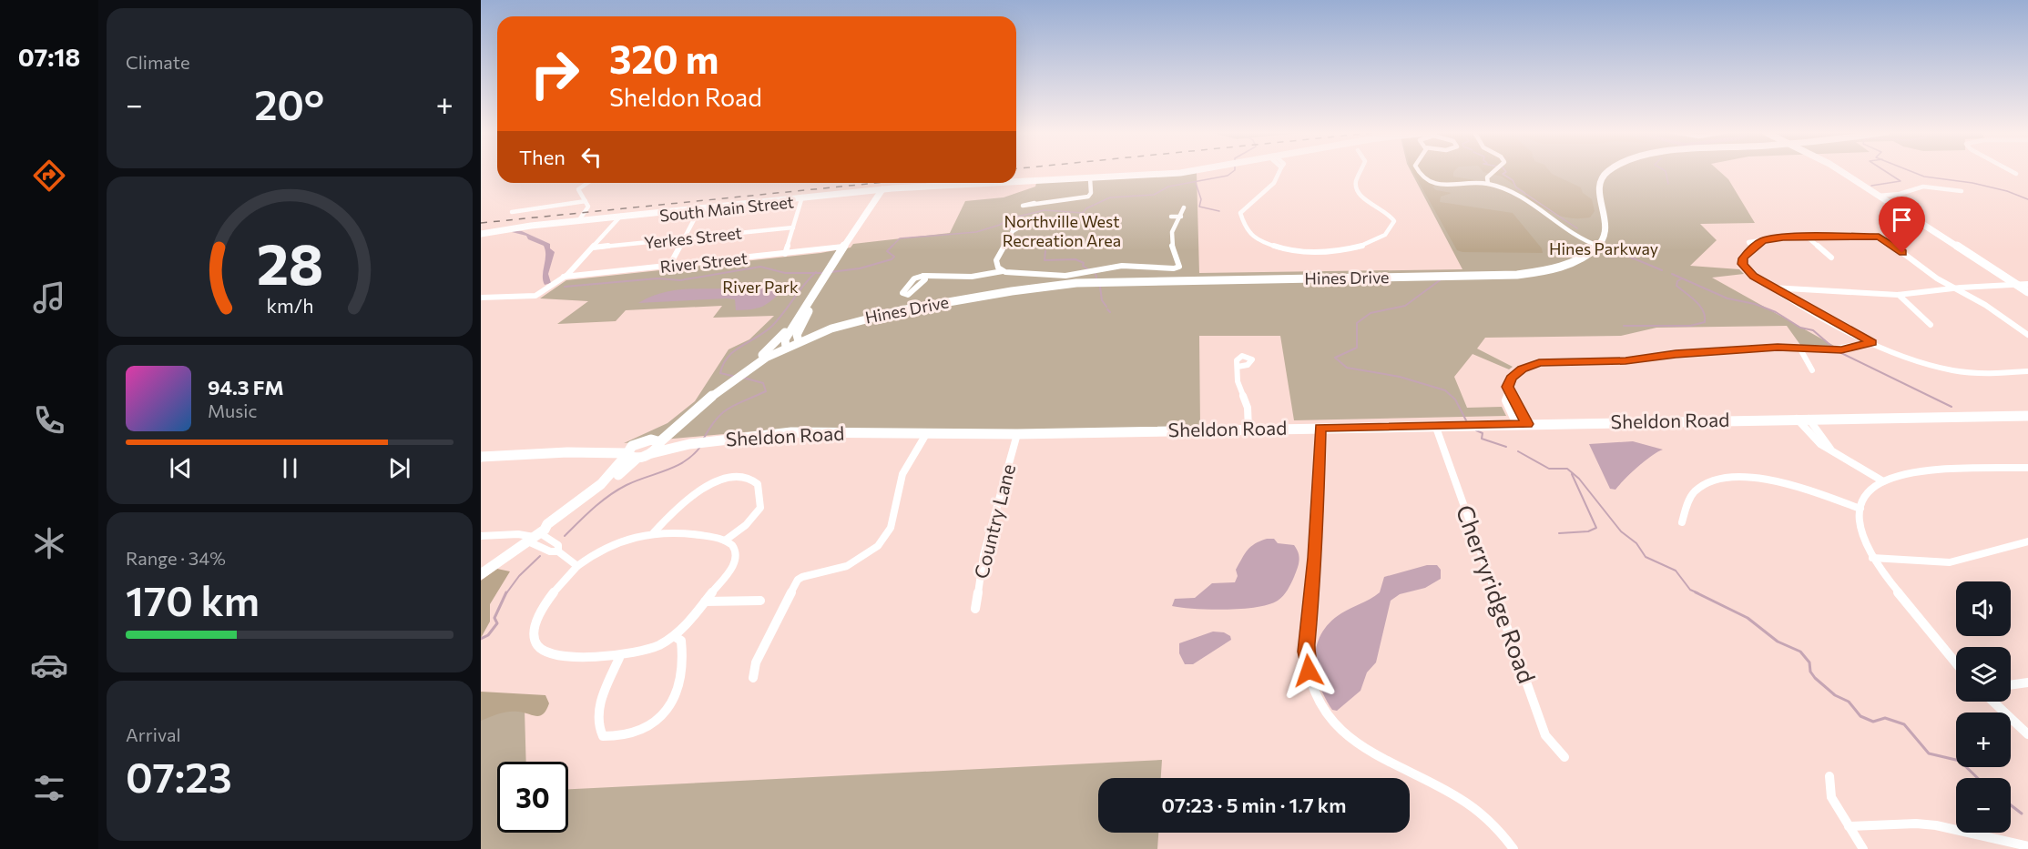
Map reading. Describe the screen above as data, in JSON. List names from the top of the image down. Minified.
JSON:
{"streets":{"street":["South Main Street","Yerkes Street","River Street","Hines Drive","Sheldon Road","Country Lane","Cherryridge Road"]},"crossings":[["Sheldon Road","Country Lane"],["Sheldon Road","Cherryridge Road"]],"parks":["Northville West Recreation Area","Hines Parkway","River Park"],"page":{"tabs":"07:18","tile":["Climate",["Range · 34%","170 km"],["Arrival","07:23"]],"turn":["320 m","Sheldon Road"],"heat":["−","20°","+"],"then":"Then","song":["94.3 FM","Music"],"map_buttons":["+","−"],"limit":"30","trip":"07:23 · 5 min · 1.7 km","gauge":["28","km/h"]}}
